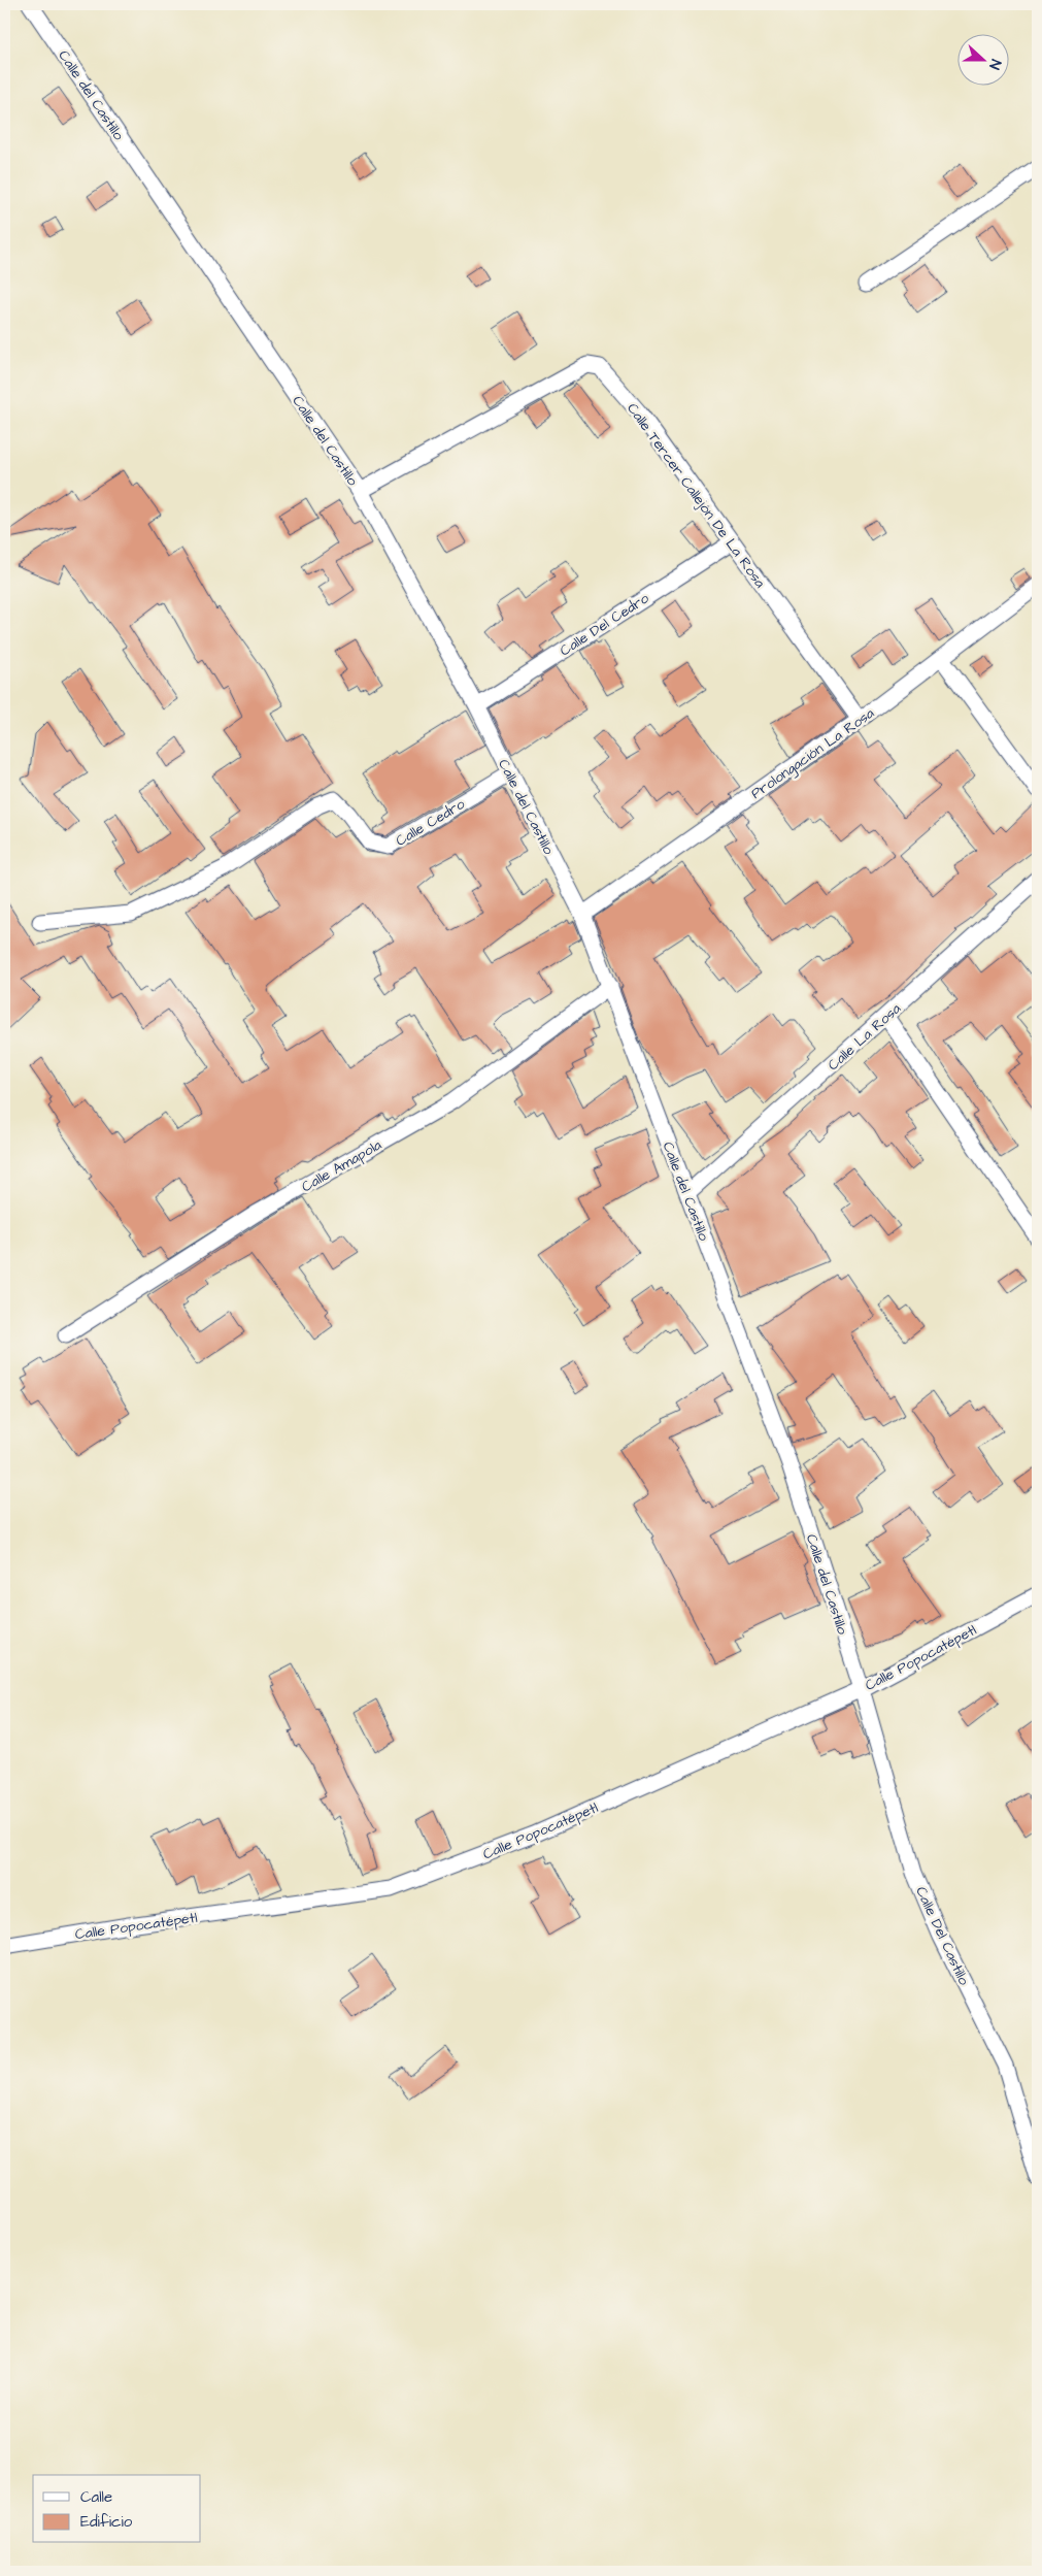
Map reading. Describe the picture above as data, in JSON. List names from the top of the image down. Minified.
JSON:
{"streets":{"street":["Calle del Castillo","Calle Tercer Callejón De La Rosa","Calle Del Cedro","Prolongación La Rosa","Calle Cedro","Calle La Rosa","Calle Amapola","Calle Popocatépetl","Calle Del Castillo"]},"crossings":[["Calle del Castillo","Calle Tercer Callejón De La Rosa"],["Calle del Castillo","Calle Del Cedro"],["Calle del Castillo","Prolongación La Rosa"],["Calle del Castillo","Calle Cedro"],["Calle del Castillo","Calle La Rosa"],["Calle del Castillo","Calle Amapola"],["Calle del Castillo","Calle Popocatépetl"],["Calle del Castillo","Calle Del Castillo"],["Calle Tercer Callejón De La Rosa","Calle Del Cedro"],["Calle Tercer Callejón De La Rosa","Prolongación La Rosa"],["Calle Popocatépetl","Calle Del Castillo"]],"legend":["Calle","Edificio"],"north":"right"}
